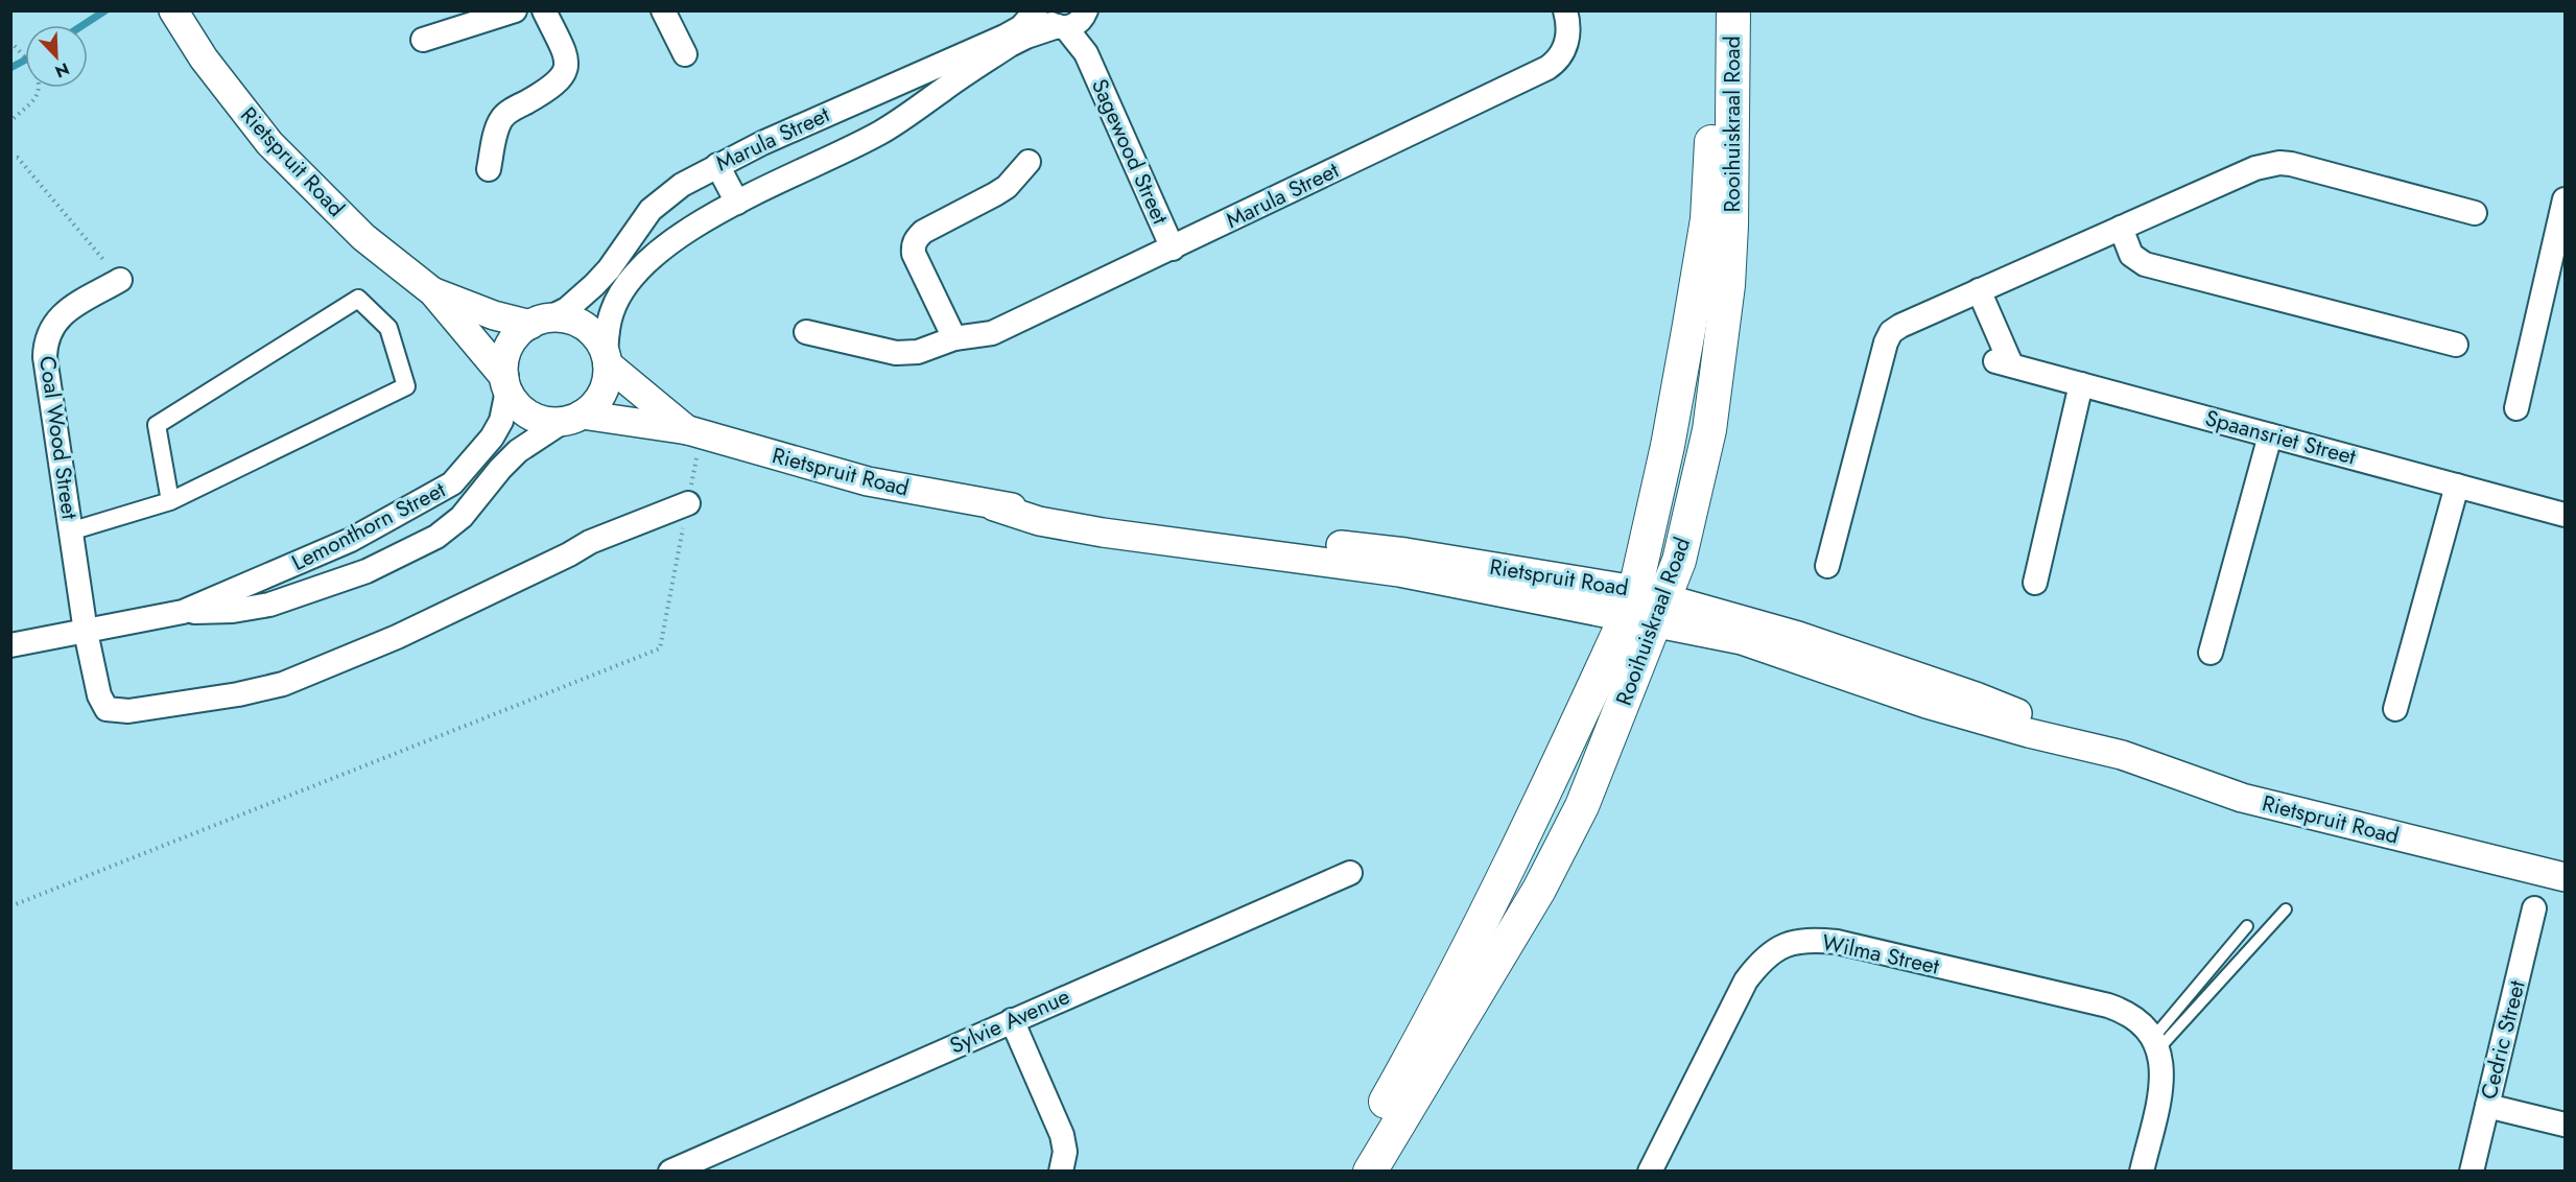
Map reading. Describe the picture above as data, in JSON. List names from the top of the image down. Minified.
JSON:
{"streets":{"main road":["Rooihuiskraal Road"],"street":["Marula Street","Sagewood Street","Rietspruit Road","Coal Wood Street","Spaansriet Street","Lemonthorn Street","Wilma Street","Sylvie Avenue","Cedric Street"]},"crossings":[["Rooihuiskraal Road","Rietspruit Road"],["Marula Street","Sagewood Street"],["Marula Street","Rietspruit Road"],["Marula Street","Lemonthorn Street"],["Rietspruit Road","Lemonthorn Street"],["Coal Wood Street","Lemonthorn Street"]],"north":"bottom right"}
